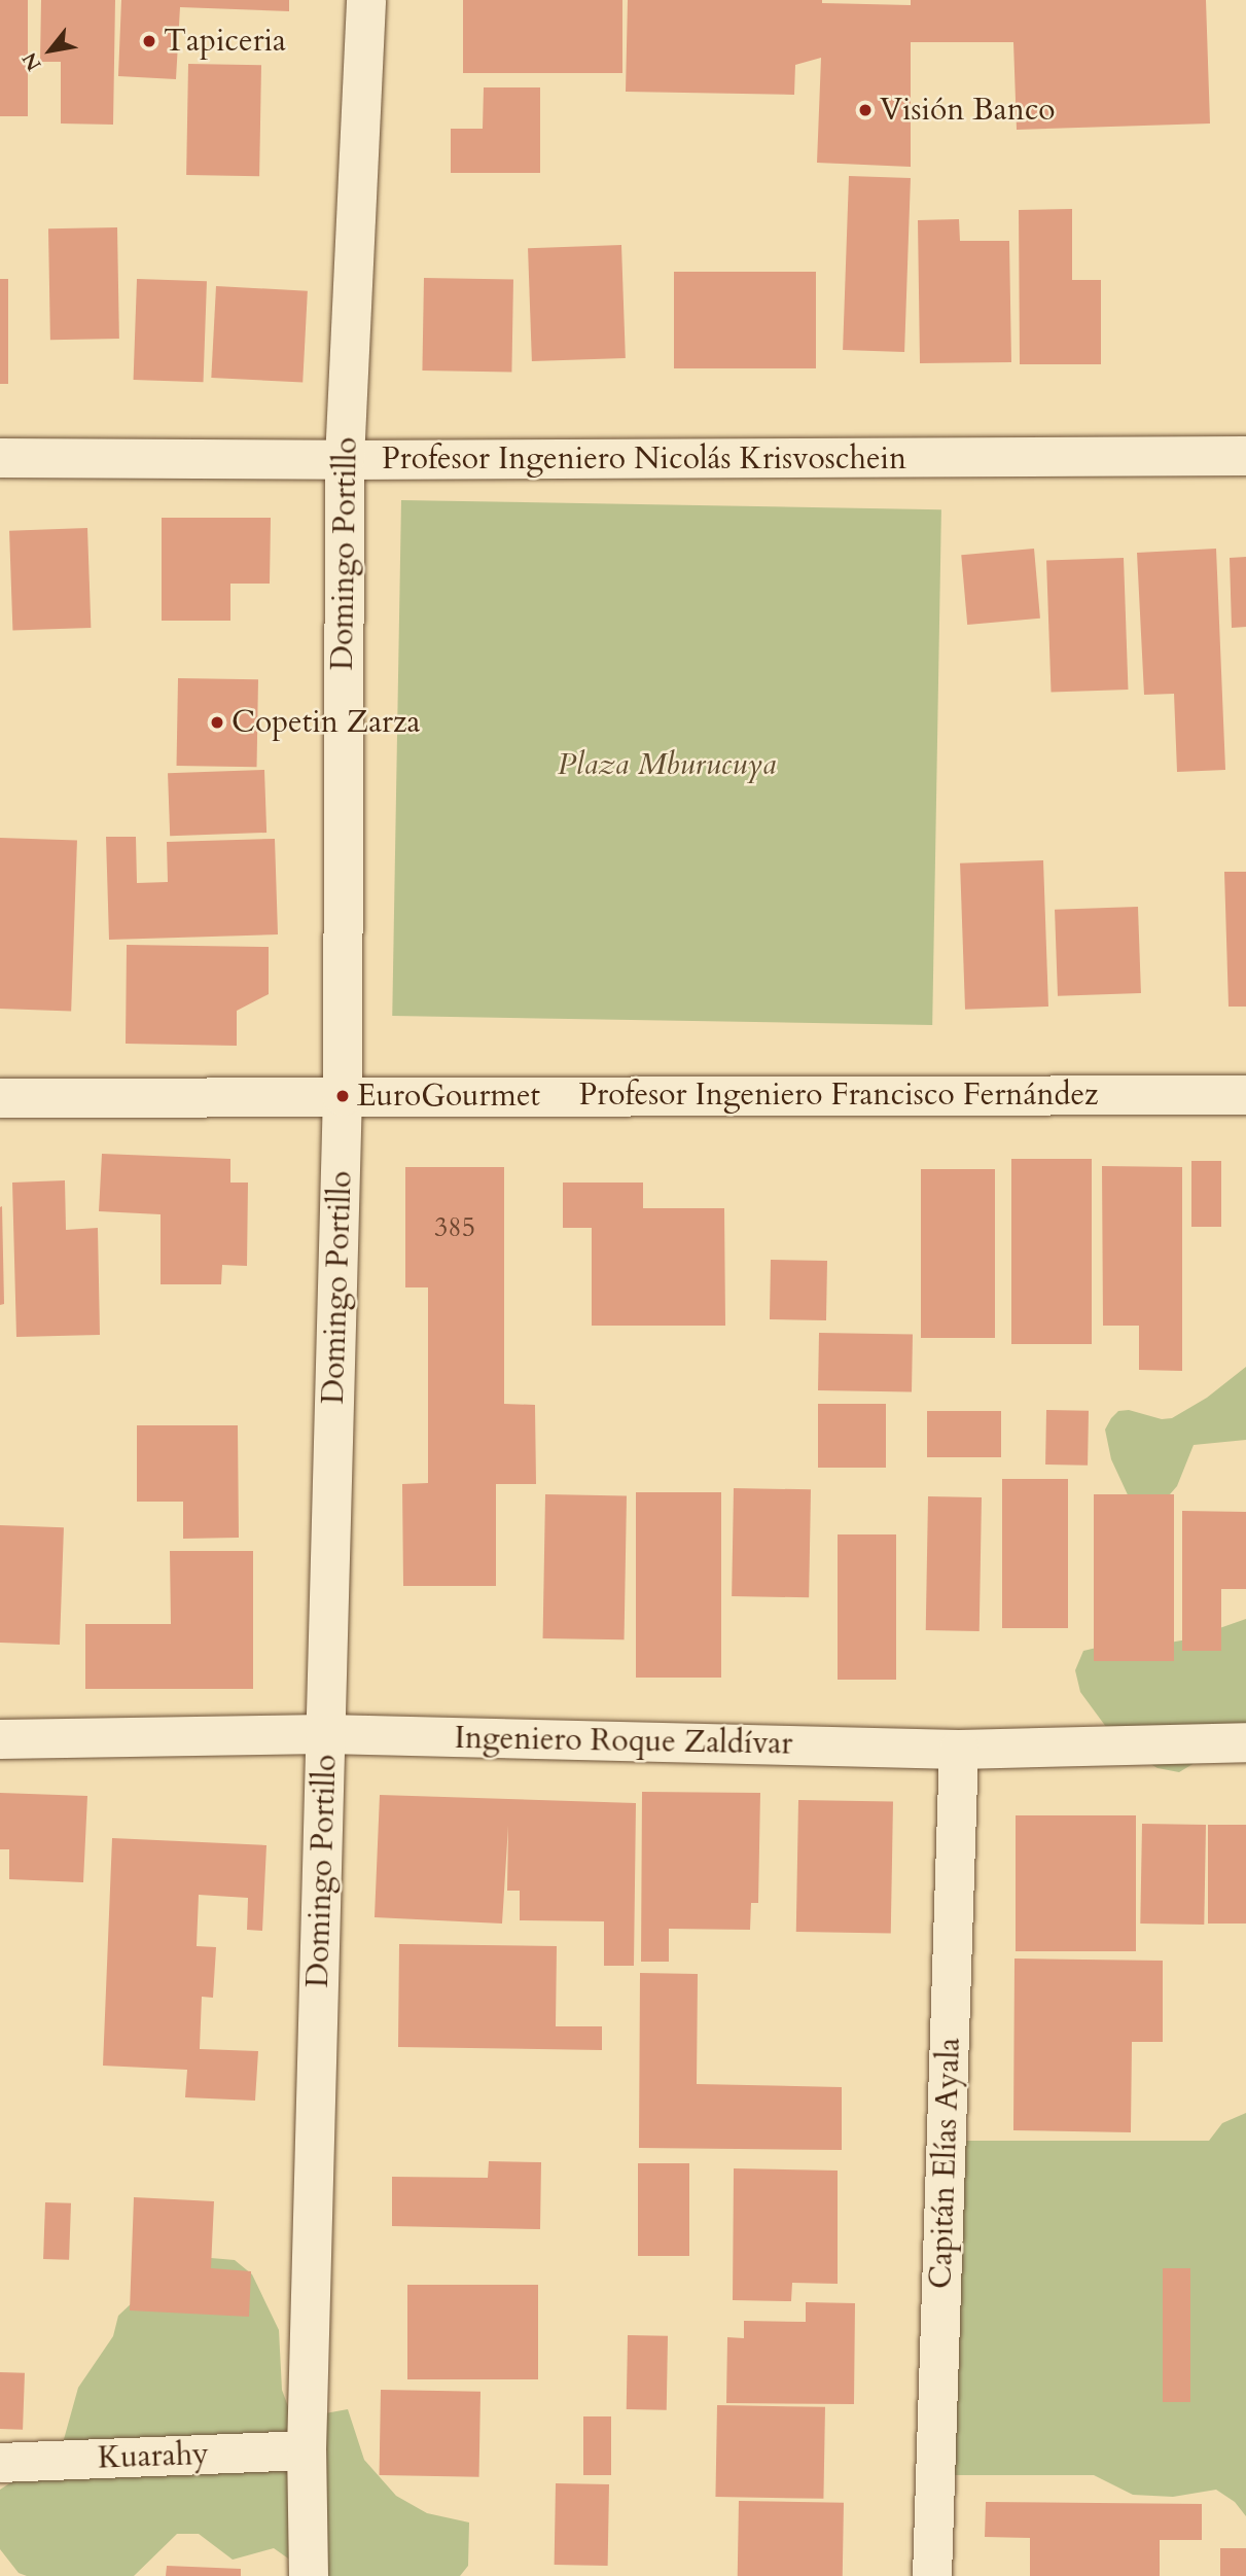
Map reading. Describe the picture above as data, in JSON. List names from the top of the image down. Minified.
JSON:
{"streets":{"street":["Profesor Ingeniero Nicolás Krisvoschein","Domingo Portillo","Profesor Ingeniero Francisco Fernández","Ingeniero Roque Zaldívar","Capitán Elías Ayala","Kuarahy"]},"crossings":[["Profesor Ingeniero Nicolás Krisvoschein","Domingo Portillo"],["Domingo Portillo","Profesor Ingeniero Francisco Fernández"],["Domingo Portillo","Ingeniero Roque Zaldívar"],["Domingo Portillo","Kuarahy"],["Ingeniero Roque Zaldívar","Capitán Elías Ayala"]],"parks":["Plaza Mburucuya"],"places":["Tapiceria","Visión Banco","Copetin Zarza","EuroGourmet"],"house_numbers":["385"],"north":"bottom left"}
